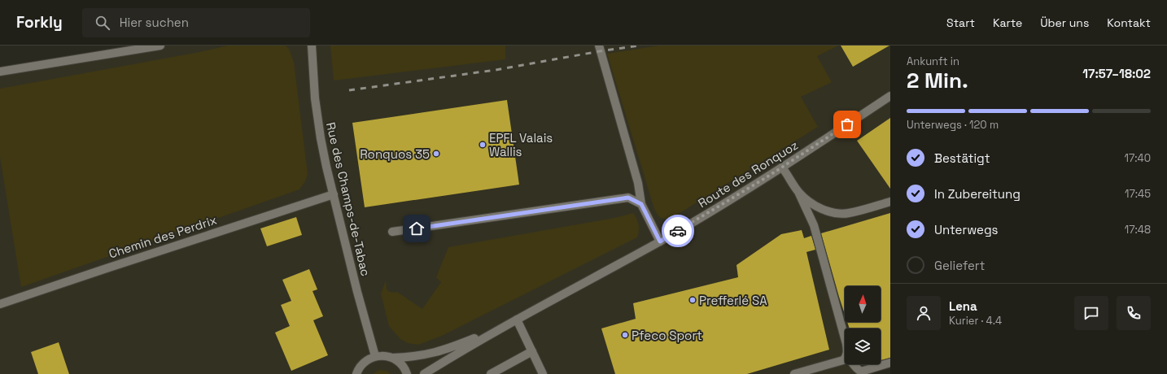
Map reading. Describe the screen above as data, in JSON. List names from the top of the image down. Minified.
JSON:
{"streets":{"street":["Route des Ronquoz","Rue des Champs-de-Tabac","Chemin des Perdrix"]},"crossings":[["Route des Ronquoz","Rue des Champs-de-Tabac"],["Rue des Champs-de-Tabac","Chemin des Perdrix"]],"places":["EPFL Valais Wallis","Ronquos 35","Prefferlé SA","Pfeco Sport"],"north":"top","page":{"header":"Forkly","search":"Hier suchen","nav":["Start","Karte","Über uns","Kontakt"],"heading":["2 Min.","Ankunft in","17:57–18:02"],"panel":["Lena","Kurier · 4.4"],"bar":"Unterwegs · 120 m","list":[["Bestätigt","17:40"],["In Zubereitung","17:45"],["Unterwegs","17:48"],"Geliefert"]}}
